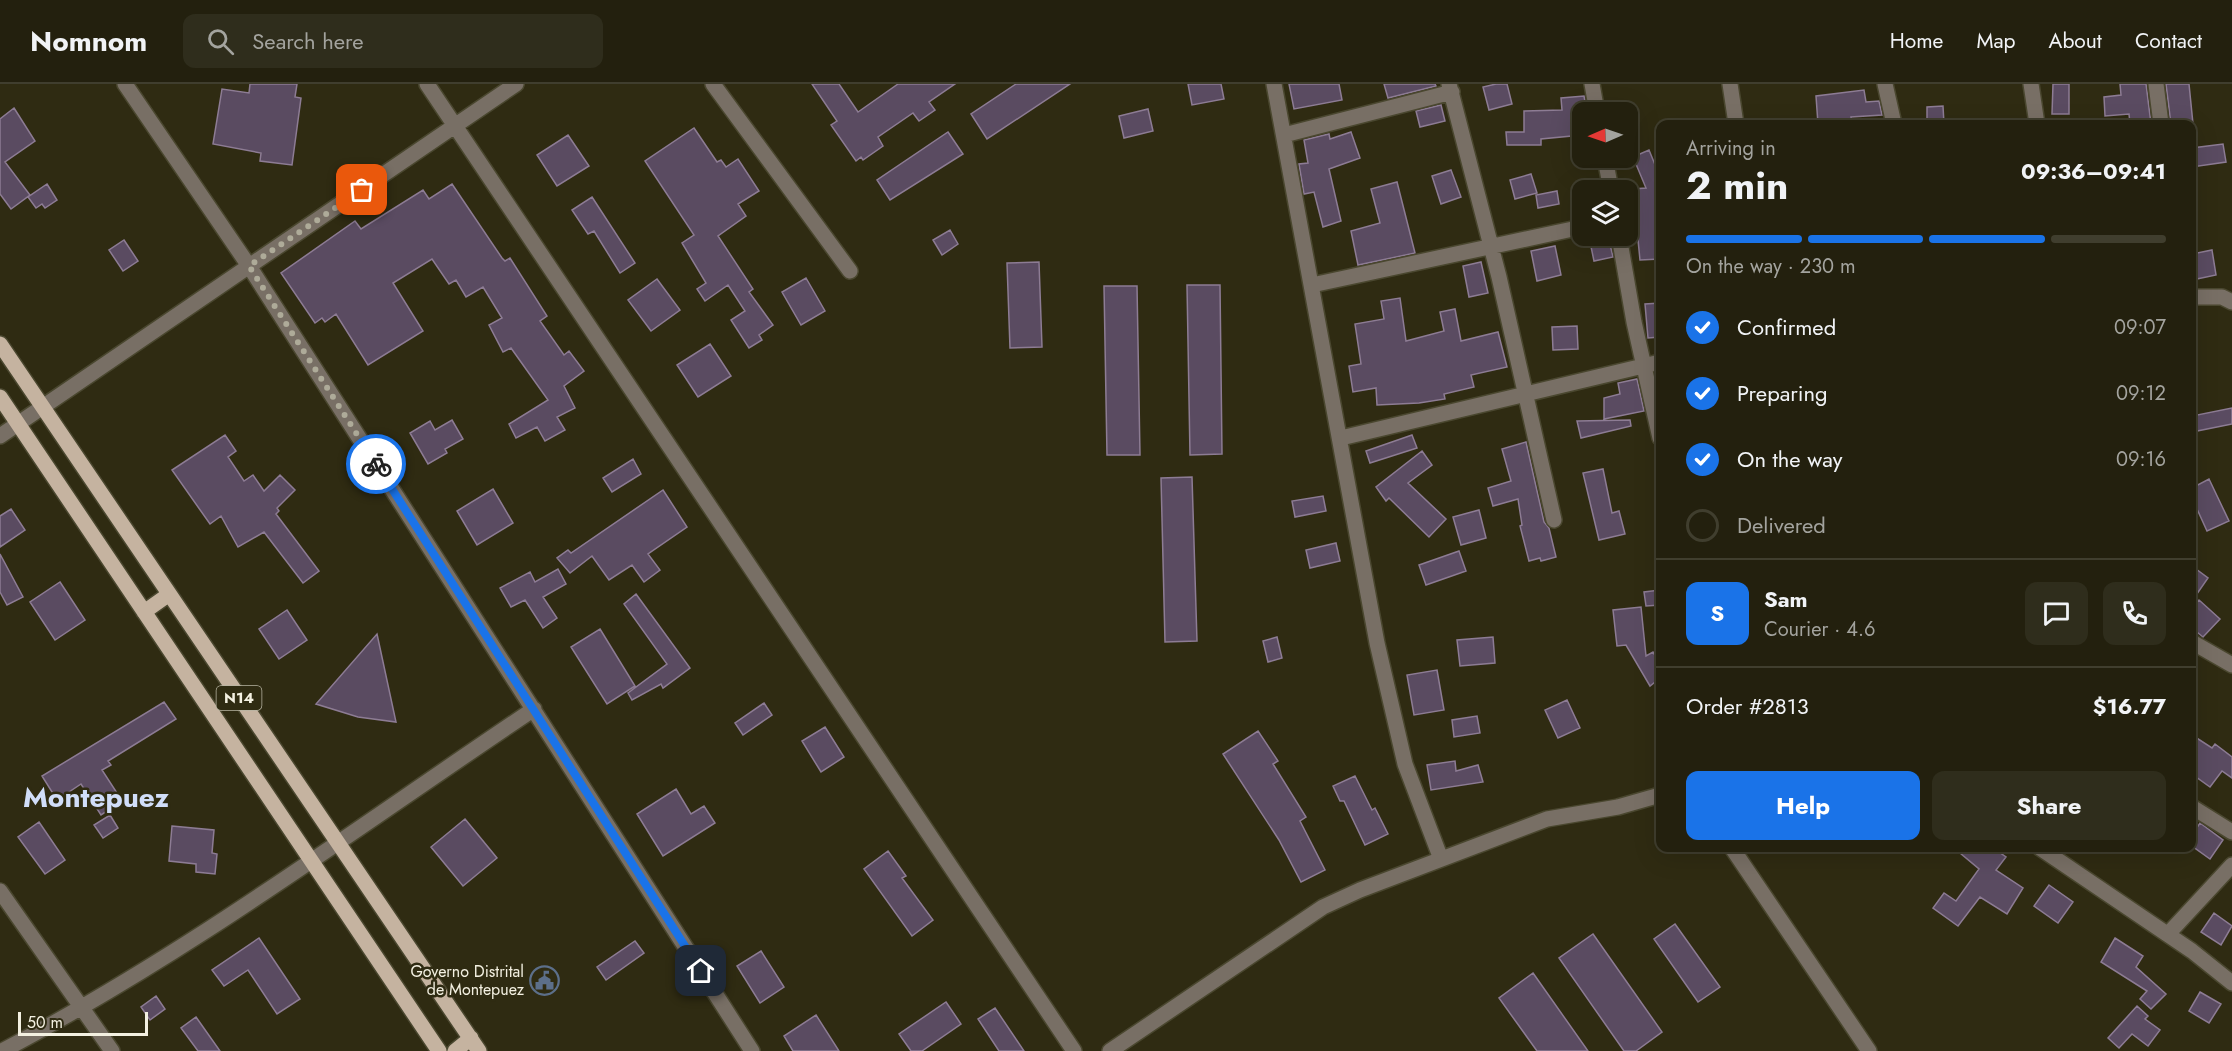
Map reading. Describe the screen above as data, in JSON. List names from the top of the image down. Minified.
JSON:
{"streets":{"main road":["N14"]},"districts":["Montepuez"],"places":{"public building":["Governo Distrital de Montepuez"]},"scale_bar":"50 m","north":"left","page":{"header":"Nomnom","search":"Search here","nav":["Home","Map","About","Contact"],"heading":["2 min","Arriving in","09:36–09:41"],"panel":["Sam","Courier · 4.6","Order #2813","$16.77"],"bar":"On the way · 230 m","list":[["Confirmed","09:07"],["Preparing","09:12"],["On the way","09:16"],"Delivered"],"round":"S","buttons":["Help","Share"],"scale":"50 m"}}
